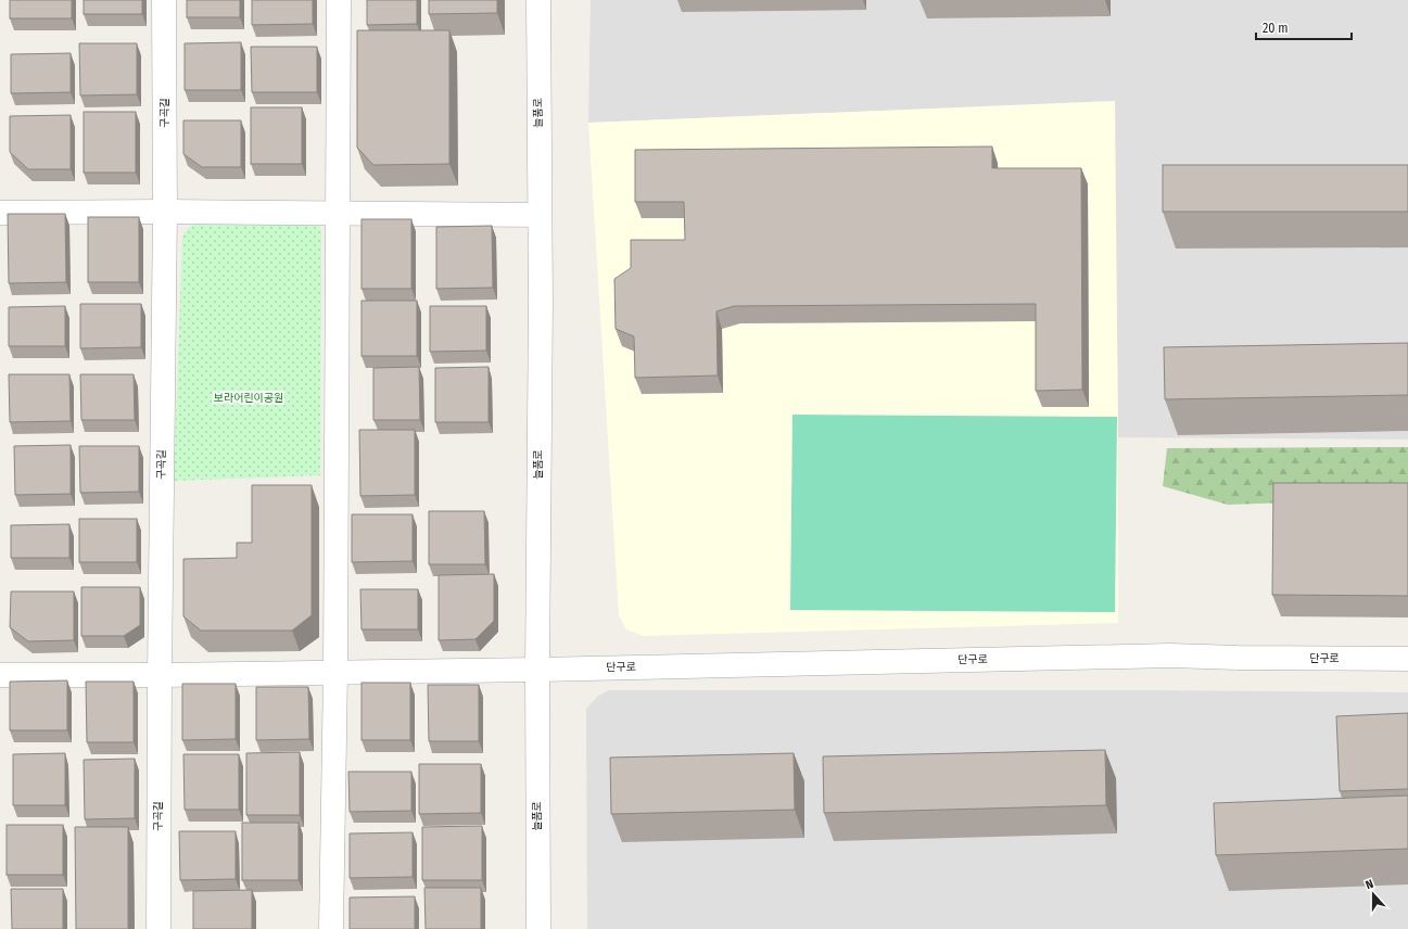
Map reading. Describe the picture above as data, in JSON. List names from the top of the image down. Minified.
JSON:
{"streets":{"street":["구곡길","늘품로","단구로"]},"crossings":[["구곡길","단구로"],["늘품로","단구로"]],"parks":["보라어린이공원"],"scale_bar":"20 m","north":"top"}
